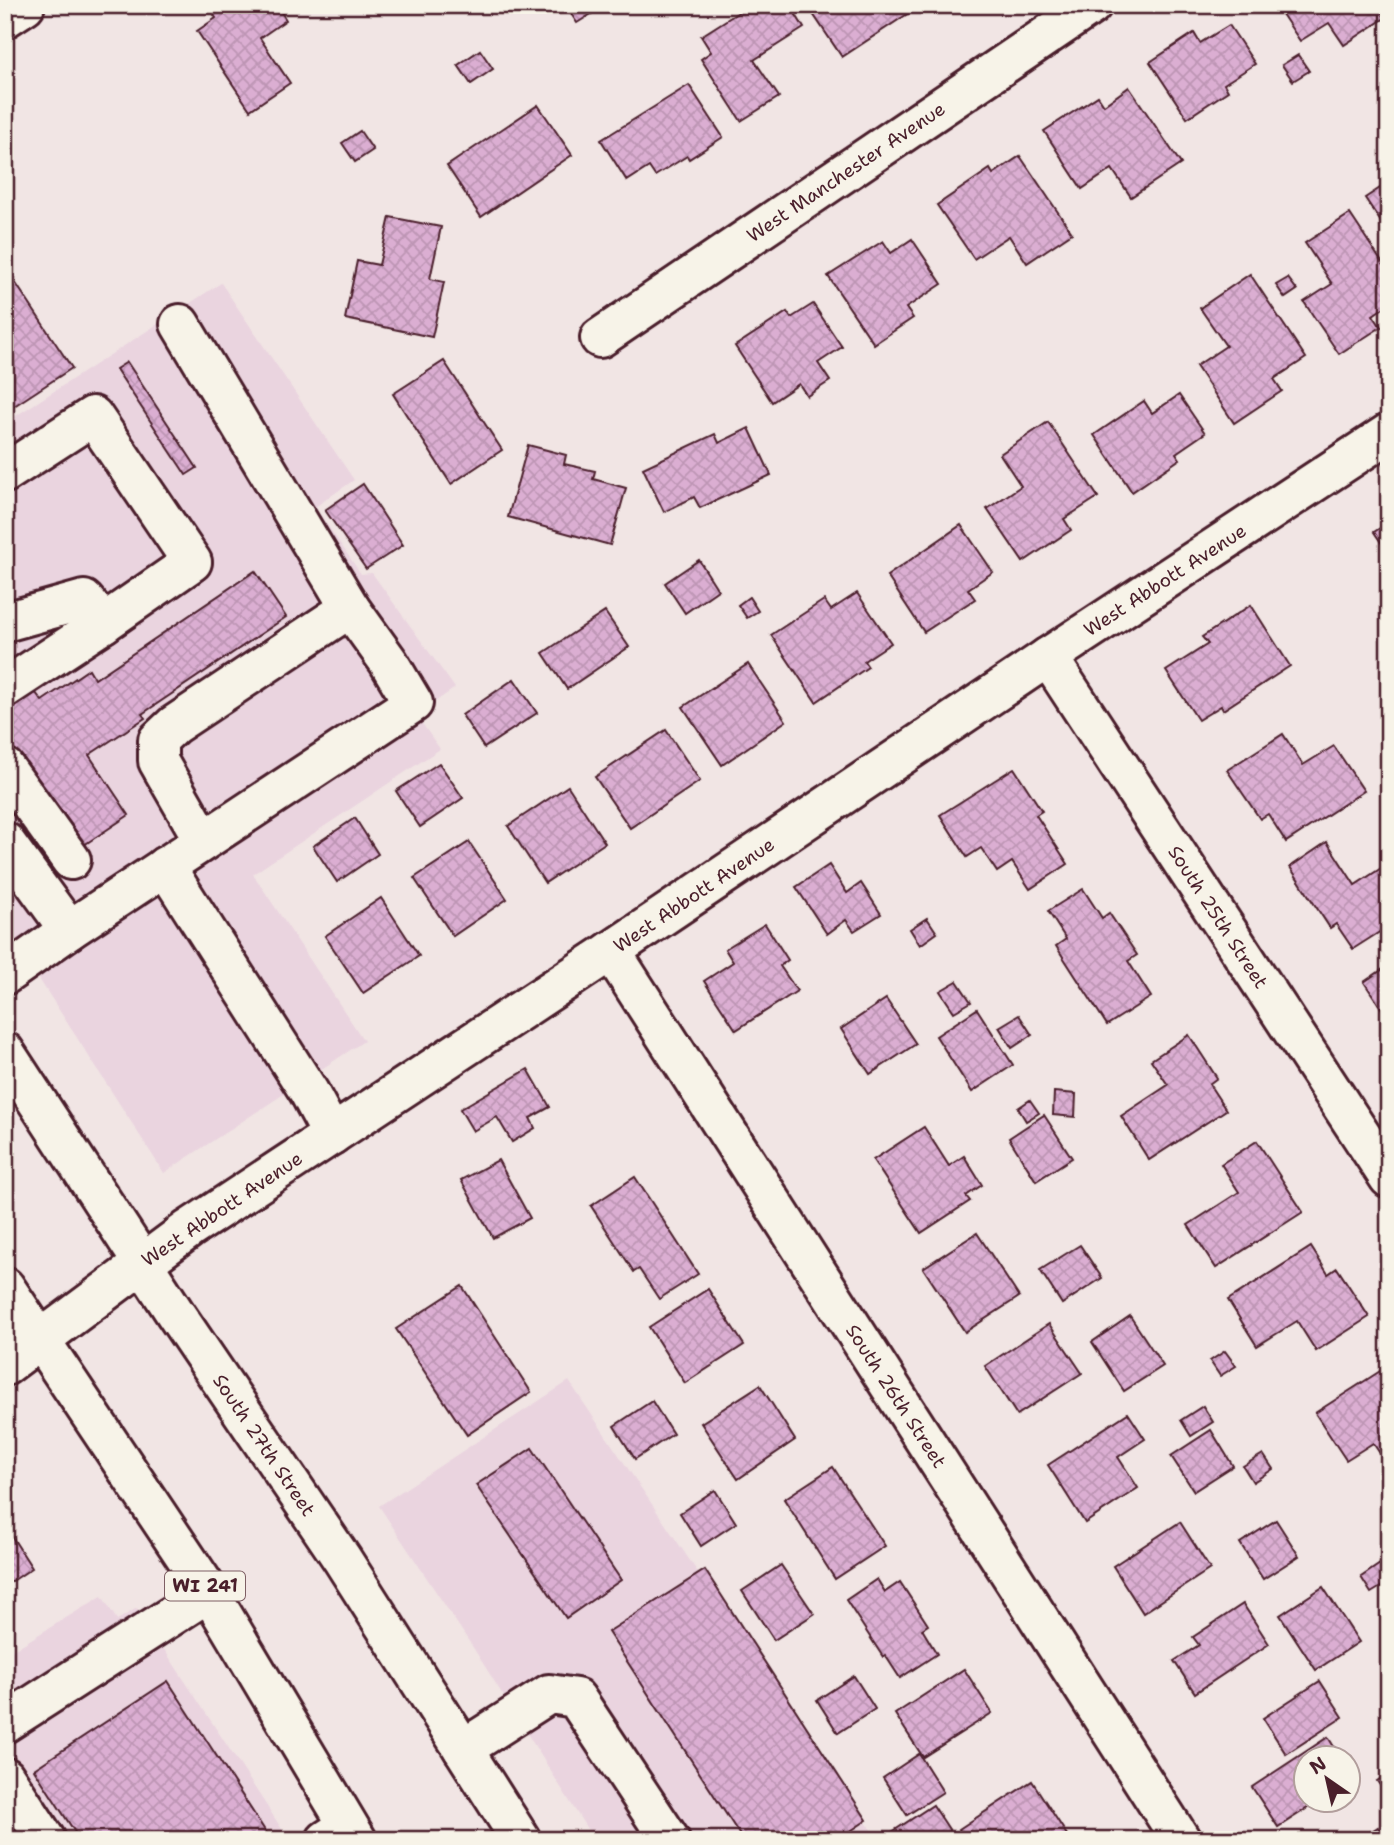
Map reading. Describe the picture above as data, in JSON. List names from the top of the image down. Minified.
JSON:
{"streets":{"street":["West Manchester Avenue","West Abbott Avenue","South 25th Street","South 26th Street","South 27th Street","WI 241"]},"crossings":[["West Abbott Avenue","South 25th Street"],["West Abbott Avenue","South 26th Street"],["West Abbott Avenue","South 27th Street"],["West Abbott Avenue","WI 241"]],"north":"top left"}
